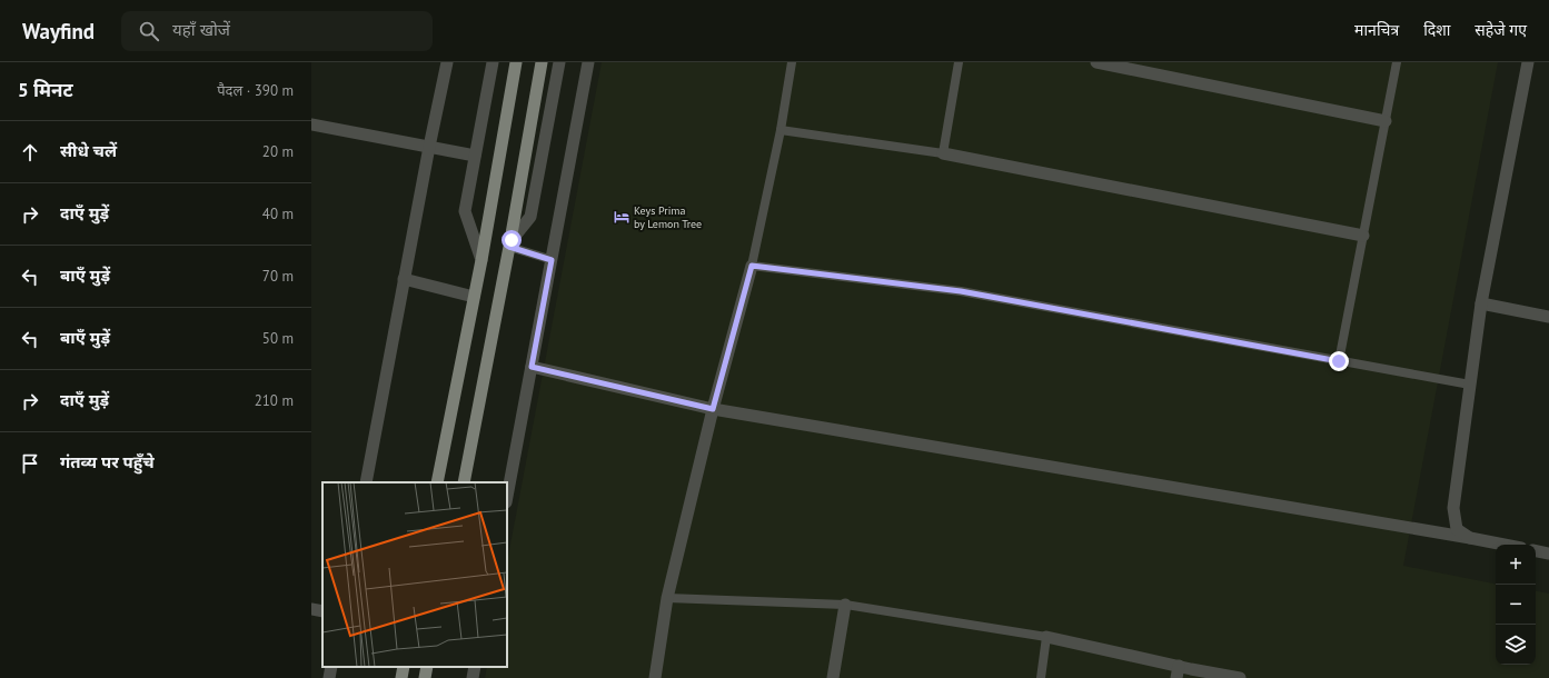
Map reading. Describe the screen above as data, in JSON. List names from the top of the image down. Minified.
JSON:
{"places":{"hotel":["Keys Prima by Lemon Tree"]},"page":{"header":"Wayfind","search":"यहाँ खोजें","nav":["मानचित्र","दिशा","सहेजे गए"],"heading":["5 मिनट","पैदल · 390 m"],"list":[["सीधे चलें","20 m"],["दाएँ मुड़ें","40 m"],["बाएँ मुड़ें","70 m"],["बाएँ मुड़ें","50 m"],["दाएँ मुड़ें","210 m"],"गंतव्य पर पहुँचे"],"map_buttons":["+","−"]}}
